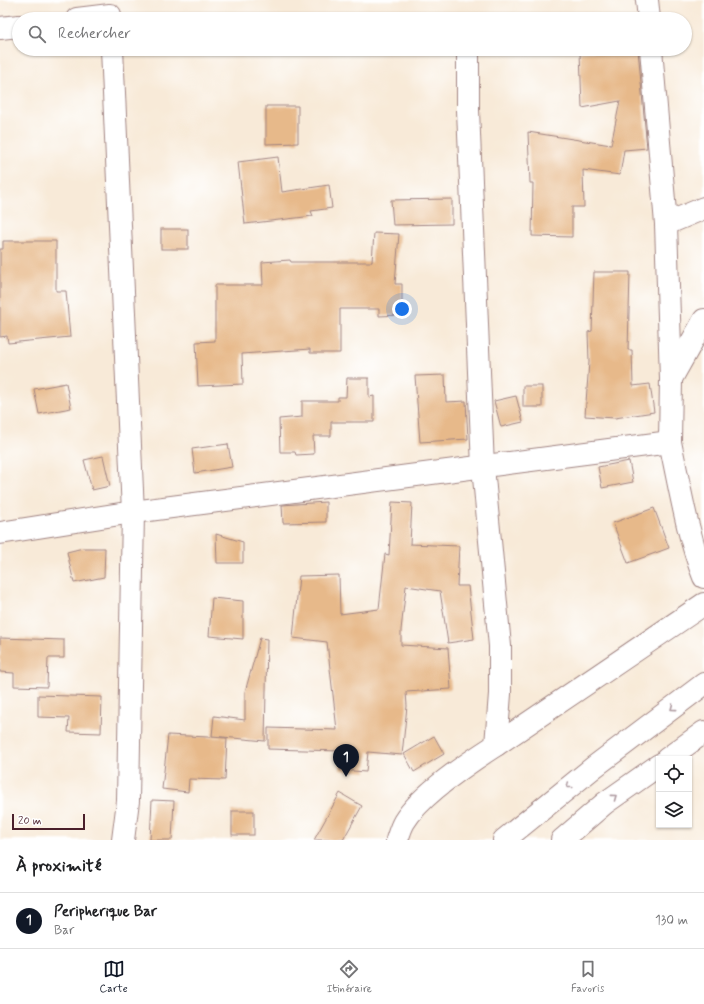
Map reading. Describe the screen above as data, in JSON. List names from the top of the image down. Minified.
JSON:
{"scale_bar":"20 m","page":{"search":"Rechercher","pins":"1","scale":"20 m","heading":"À proximité","list":[{"mark":"1","name":"Peripherique Bar","note":"Bar","value":"130 m"}],"nav":["Carte","Itinéraire","Favoris"]}}
